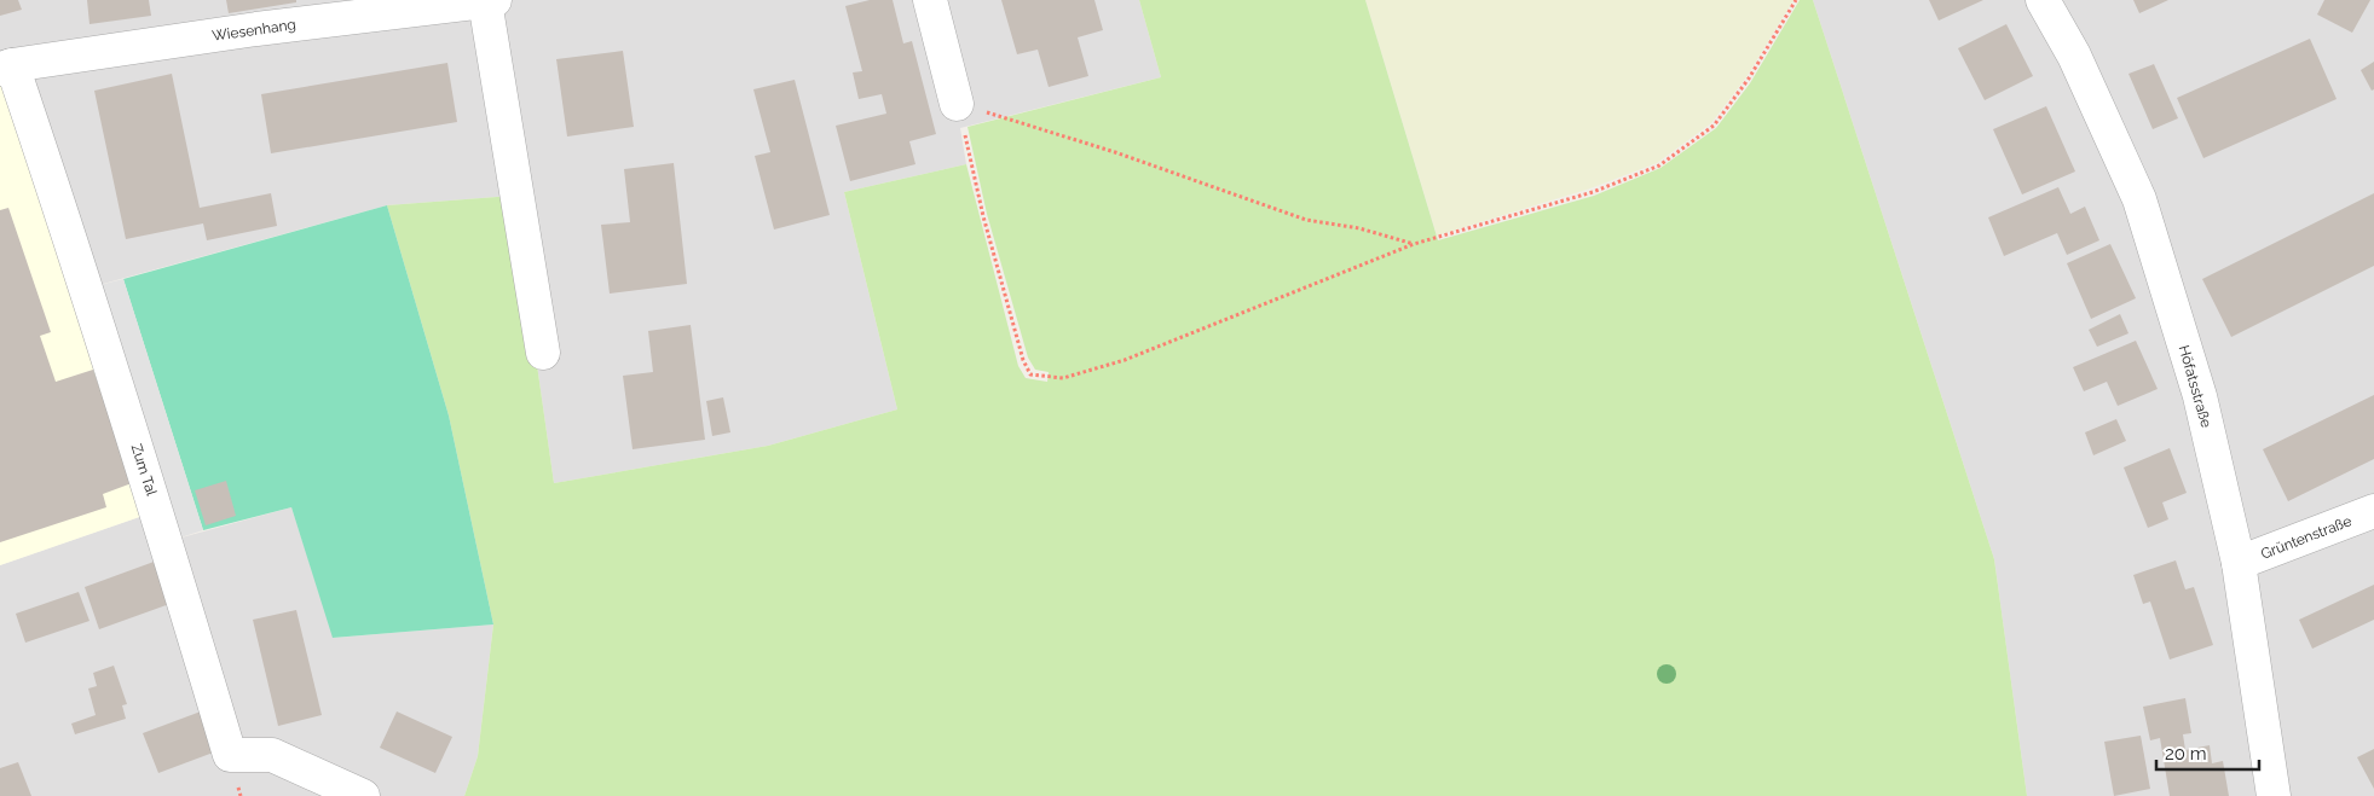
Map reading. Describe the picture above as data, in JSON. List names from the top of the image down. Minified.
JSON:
{"streets":{"street":["Wiesenhang","Höfatsstraße","Zum Tal","Grüntenstraße"]},"crossings":[["Wiesenhang","Zum Tal"],["Höfatsstraße","Grüntenstraße"]],"scale_bar":"20 m"}
